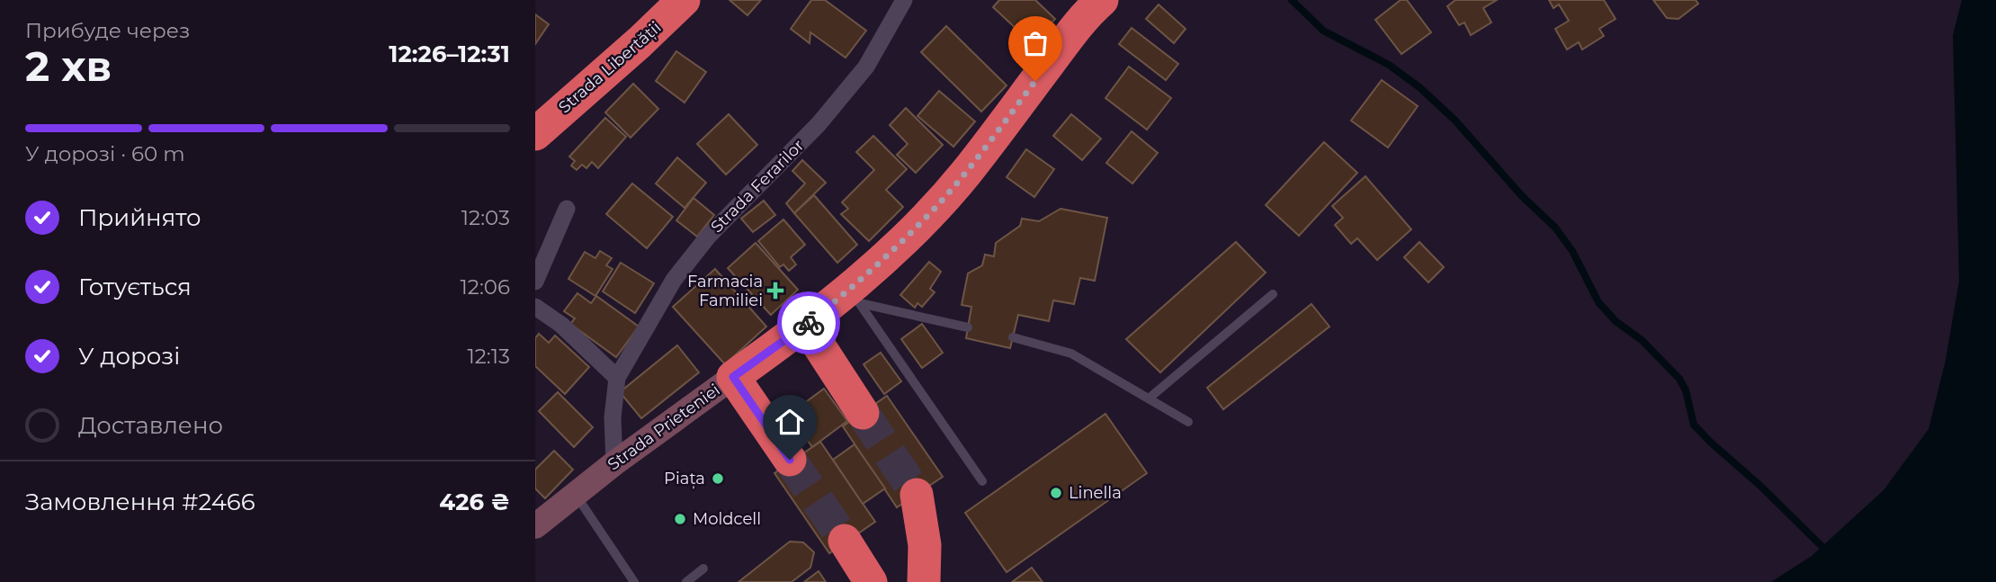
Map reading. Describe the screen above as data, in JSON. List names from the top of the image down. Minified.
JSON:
{"streets":{"highway":["Strada Libertății","Strada Prieteniei"],"street":["Strada Ferarilor"]},"crossings":[["Strada Ferarilor","Strada Prieteniei"]],"places":{"health":["Farmacia Familiei"],"other":["Piața","Linella","Moldcell"]},"page":{"heading":["2 хв","Прибуде через","12:26–12:31"],"panel":["Замовлення #2466","426 ₴"],"bar":"У дорозі · 60 m","list":[["Прийнято","12:03"],["Готується","12:06"],["У дорозі","12:13"],"Доставлено"]}}
